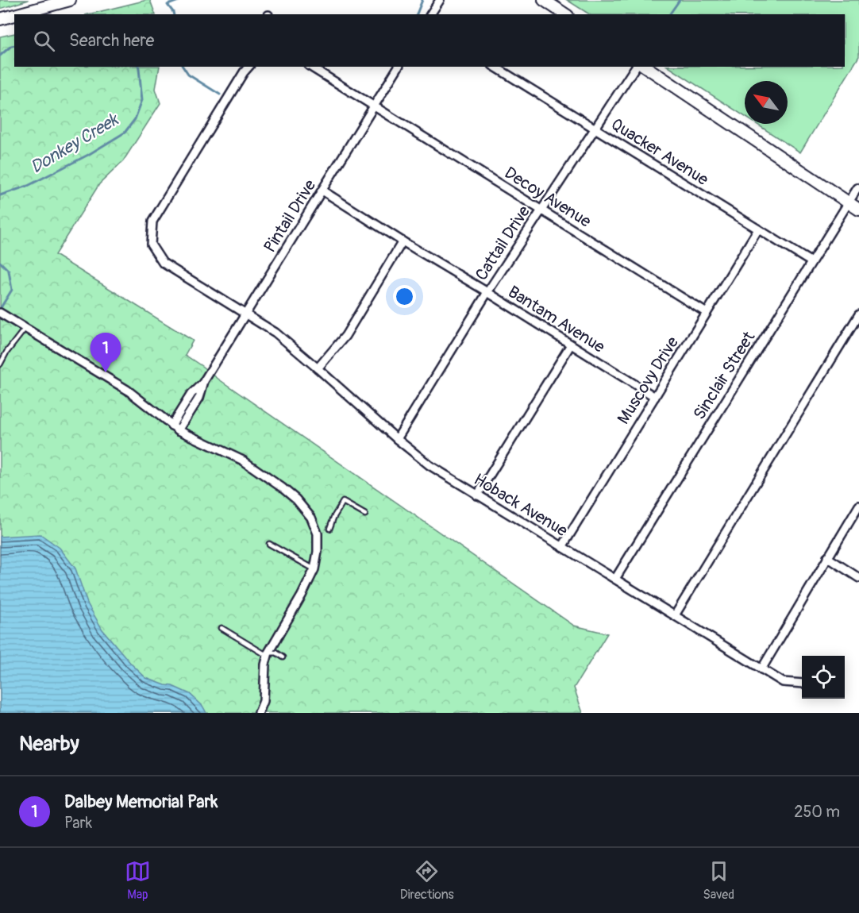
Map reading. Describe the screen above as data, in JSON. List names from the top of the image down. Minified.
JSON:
{"streets":{"street":["Quacker Avenue","Decoy Avenue","Pintail Drive","Cattail Drive","Bantam Avenue","Sinclair Street","Muscovy Drive","Hoback Avenue"]},"crossings":[["Quacker Avenue","Cattail Drive"],["Quacker Avenue","Sinclair Street"],["Quacker Avenue","Muscovy Drive"],["Decoy Avenue","Pintail Drive"],["Decoy Avenue","Cattail Drive"],["Decoy Avenue","Muscovy Drive"],["Pintail Drive","Bantam Avenue"],["Pintail Drive","Hoback Avenue"],["Cattail Drive","Bantam Avenue"],["Cattail Drive","Hoback Avenue"],["Bantam Avenue","Muscovy Drive"],["Sinclair Street","Hoback Avenue"],["Muscovy Drive","Hoback Avenue"]],"water":["Donkey Creek"],"north":"top left","page":{"search":"Search here","pins":"1","heading":"Nearby","list":[{"mark":"1","name":"Dalbey Memorial Park","note":"Park","value":"250 m"}],"nav":["Map","Directions","Saved"]}}
